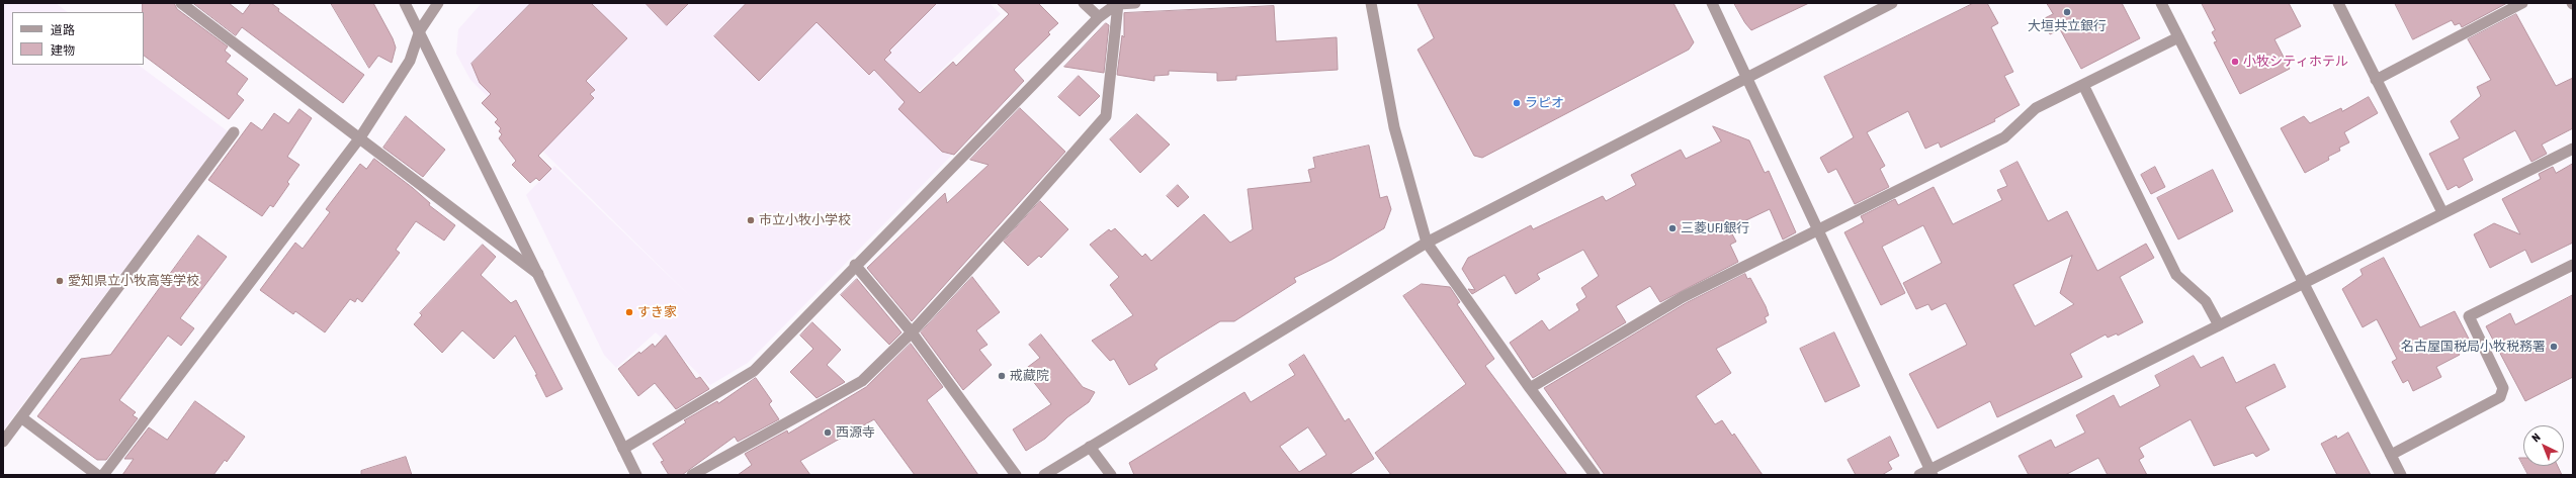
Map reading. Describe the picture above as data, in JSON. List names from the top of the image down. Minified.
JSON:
{"places":["大垣共立銀行","小牧シティホテル","ラピオ","市立小牧小学校","三菱UFJ銀行","愛知県立小牧高等学校","すき家","名古屋国税局小牧税務署","戒藏院","西源寺"],"legend":["道路","建物"],"north":"top left"}
